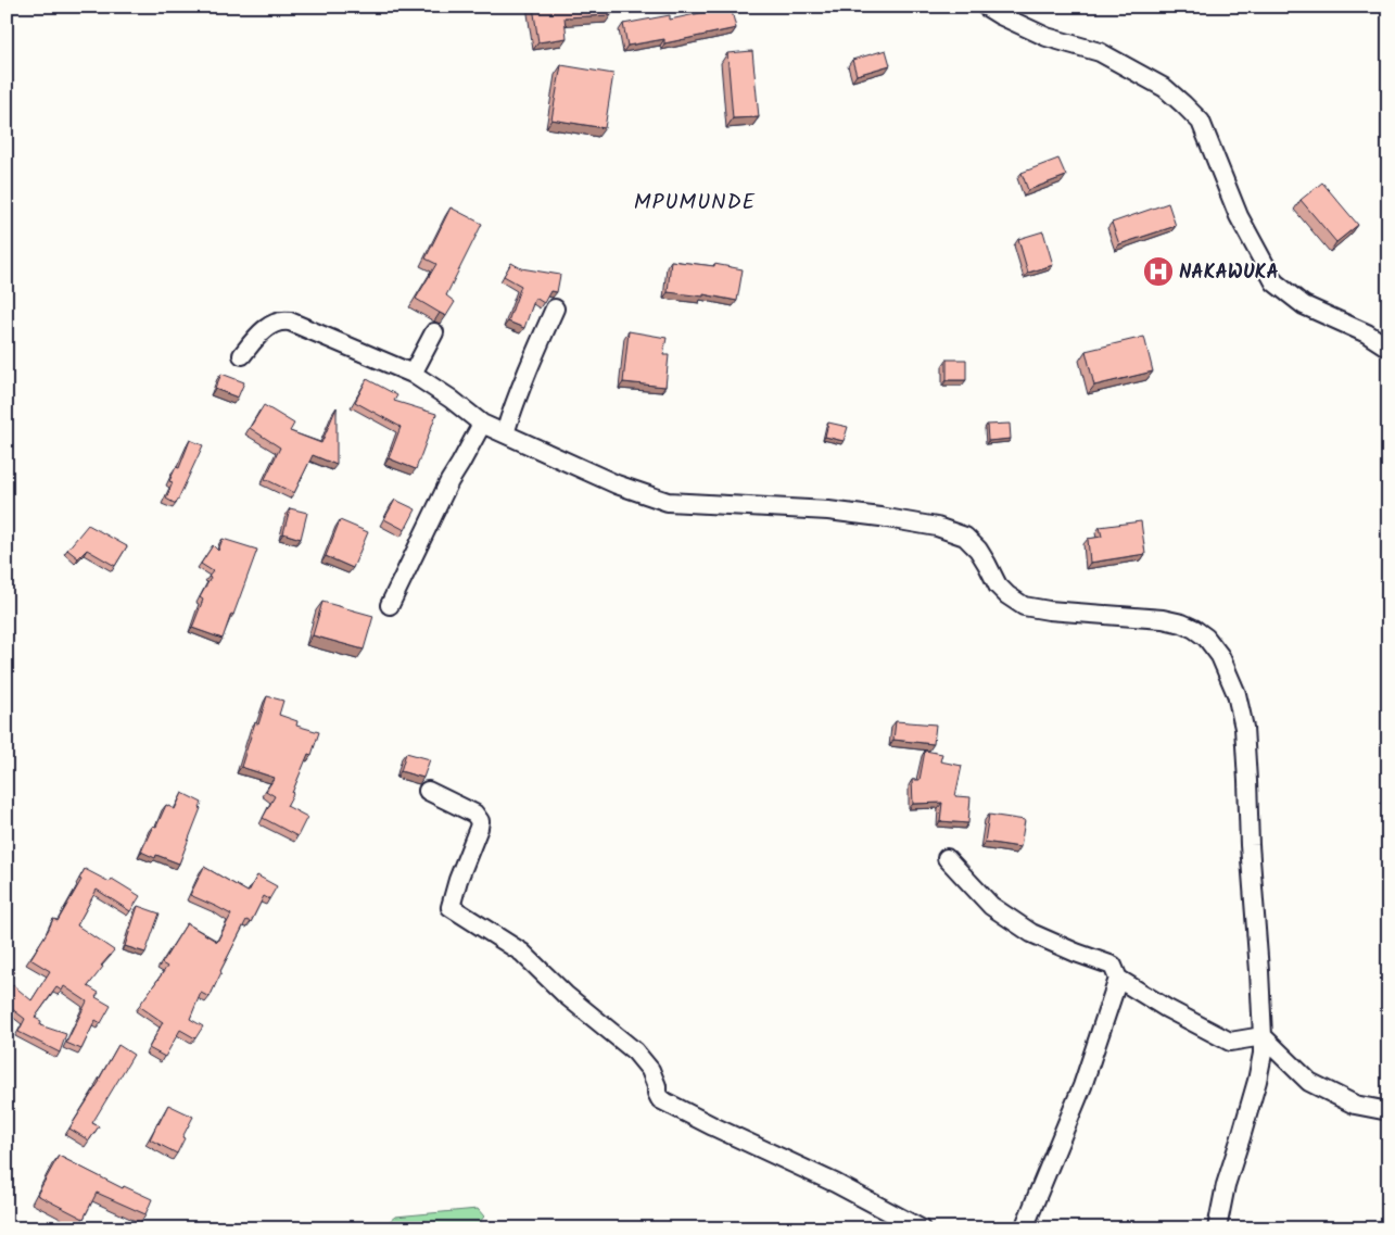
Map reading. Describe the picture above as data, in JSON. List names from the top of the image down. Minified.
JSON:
{"districts":["MPUMUNDE"],"places":{"hospital":["NAKAWUKA"]}}
